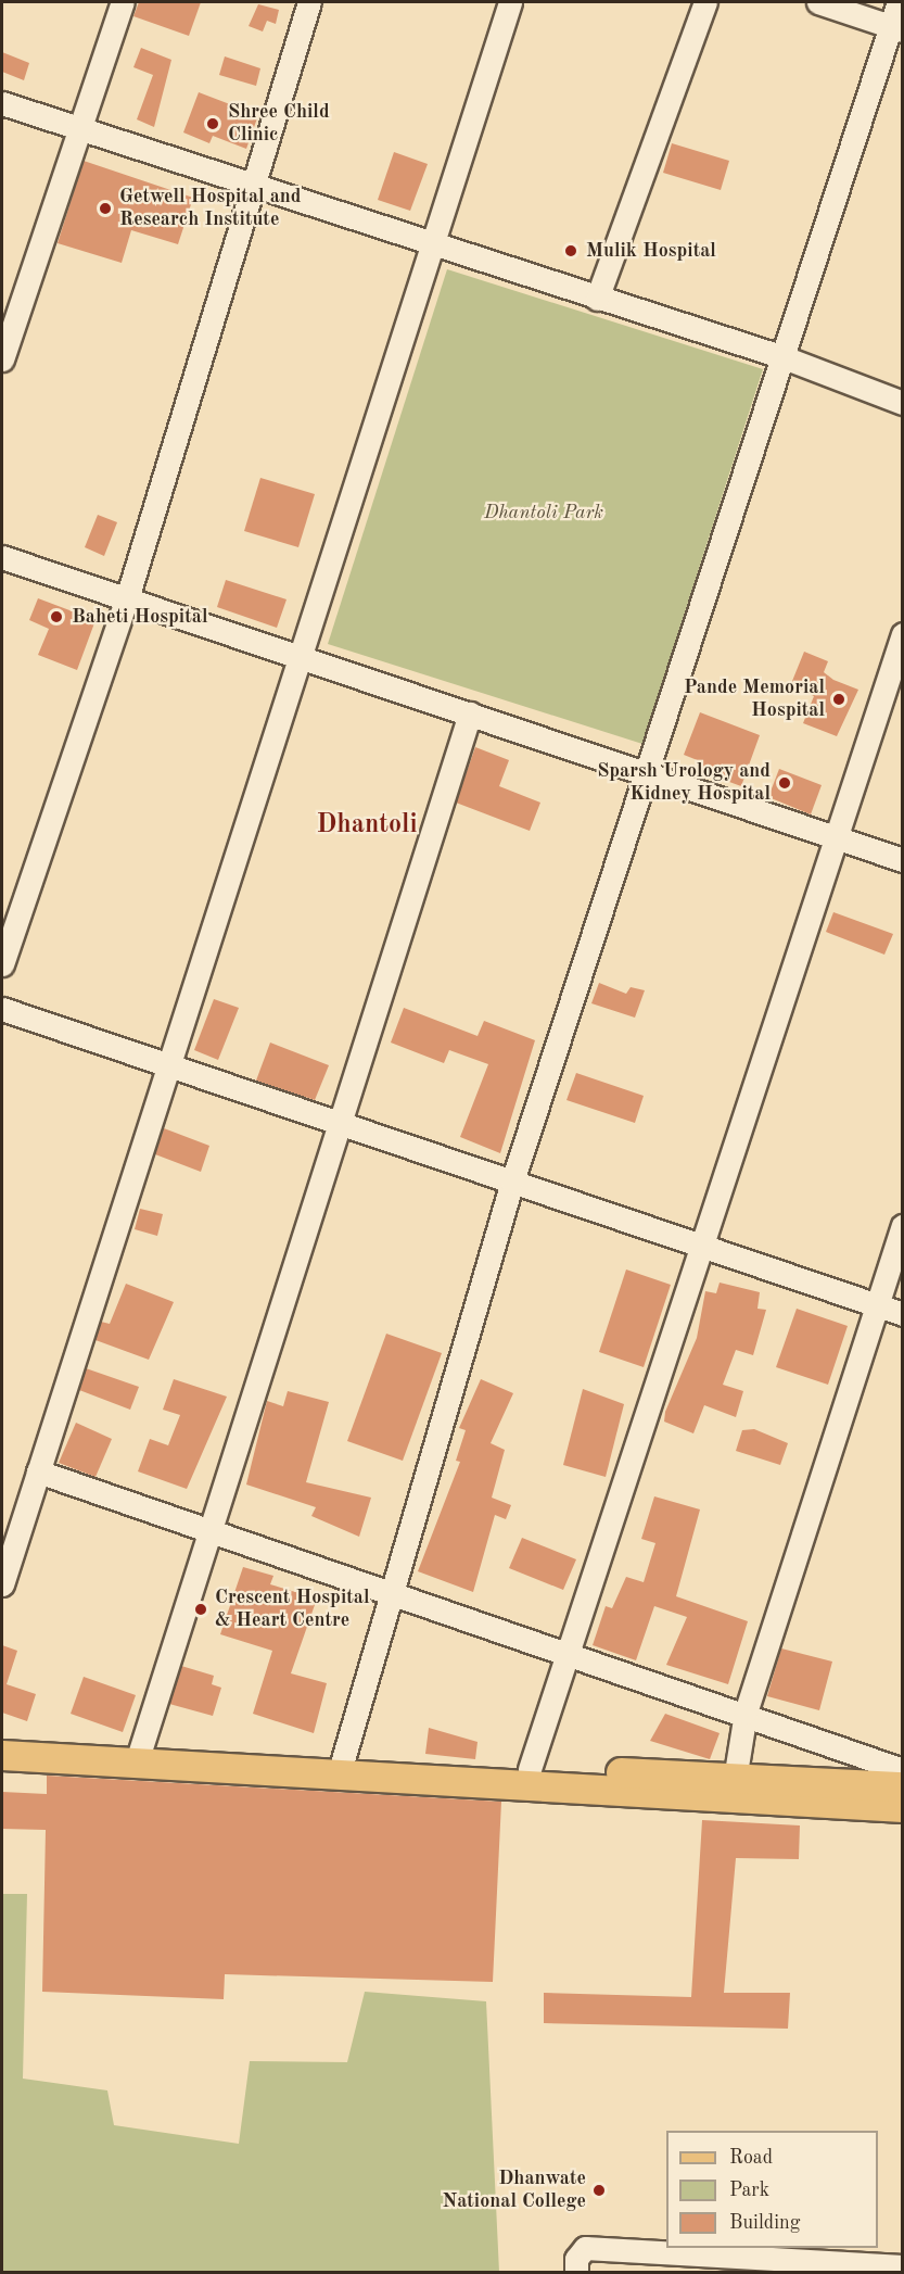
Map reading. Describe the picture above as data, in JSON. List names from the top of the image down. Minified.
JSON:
{"districts":["Dhantoli"],"parks":["Dhantoli Park"],"places":["Shree Child Clinic","Getwell Hospital and Research Institute","Mulik Hospital","Baheti Hospital","Pande Memorial Hospital","Sparsh Urology and Kidney Hospital","Crescent Hospital & Heart Centre","Dhanwate National College"],"legend":["Road","Park","Building"]}
